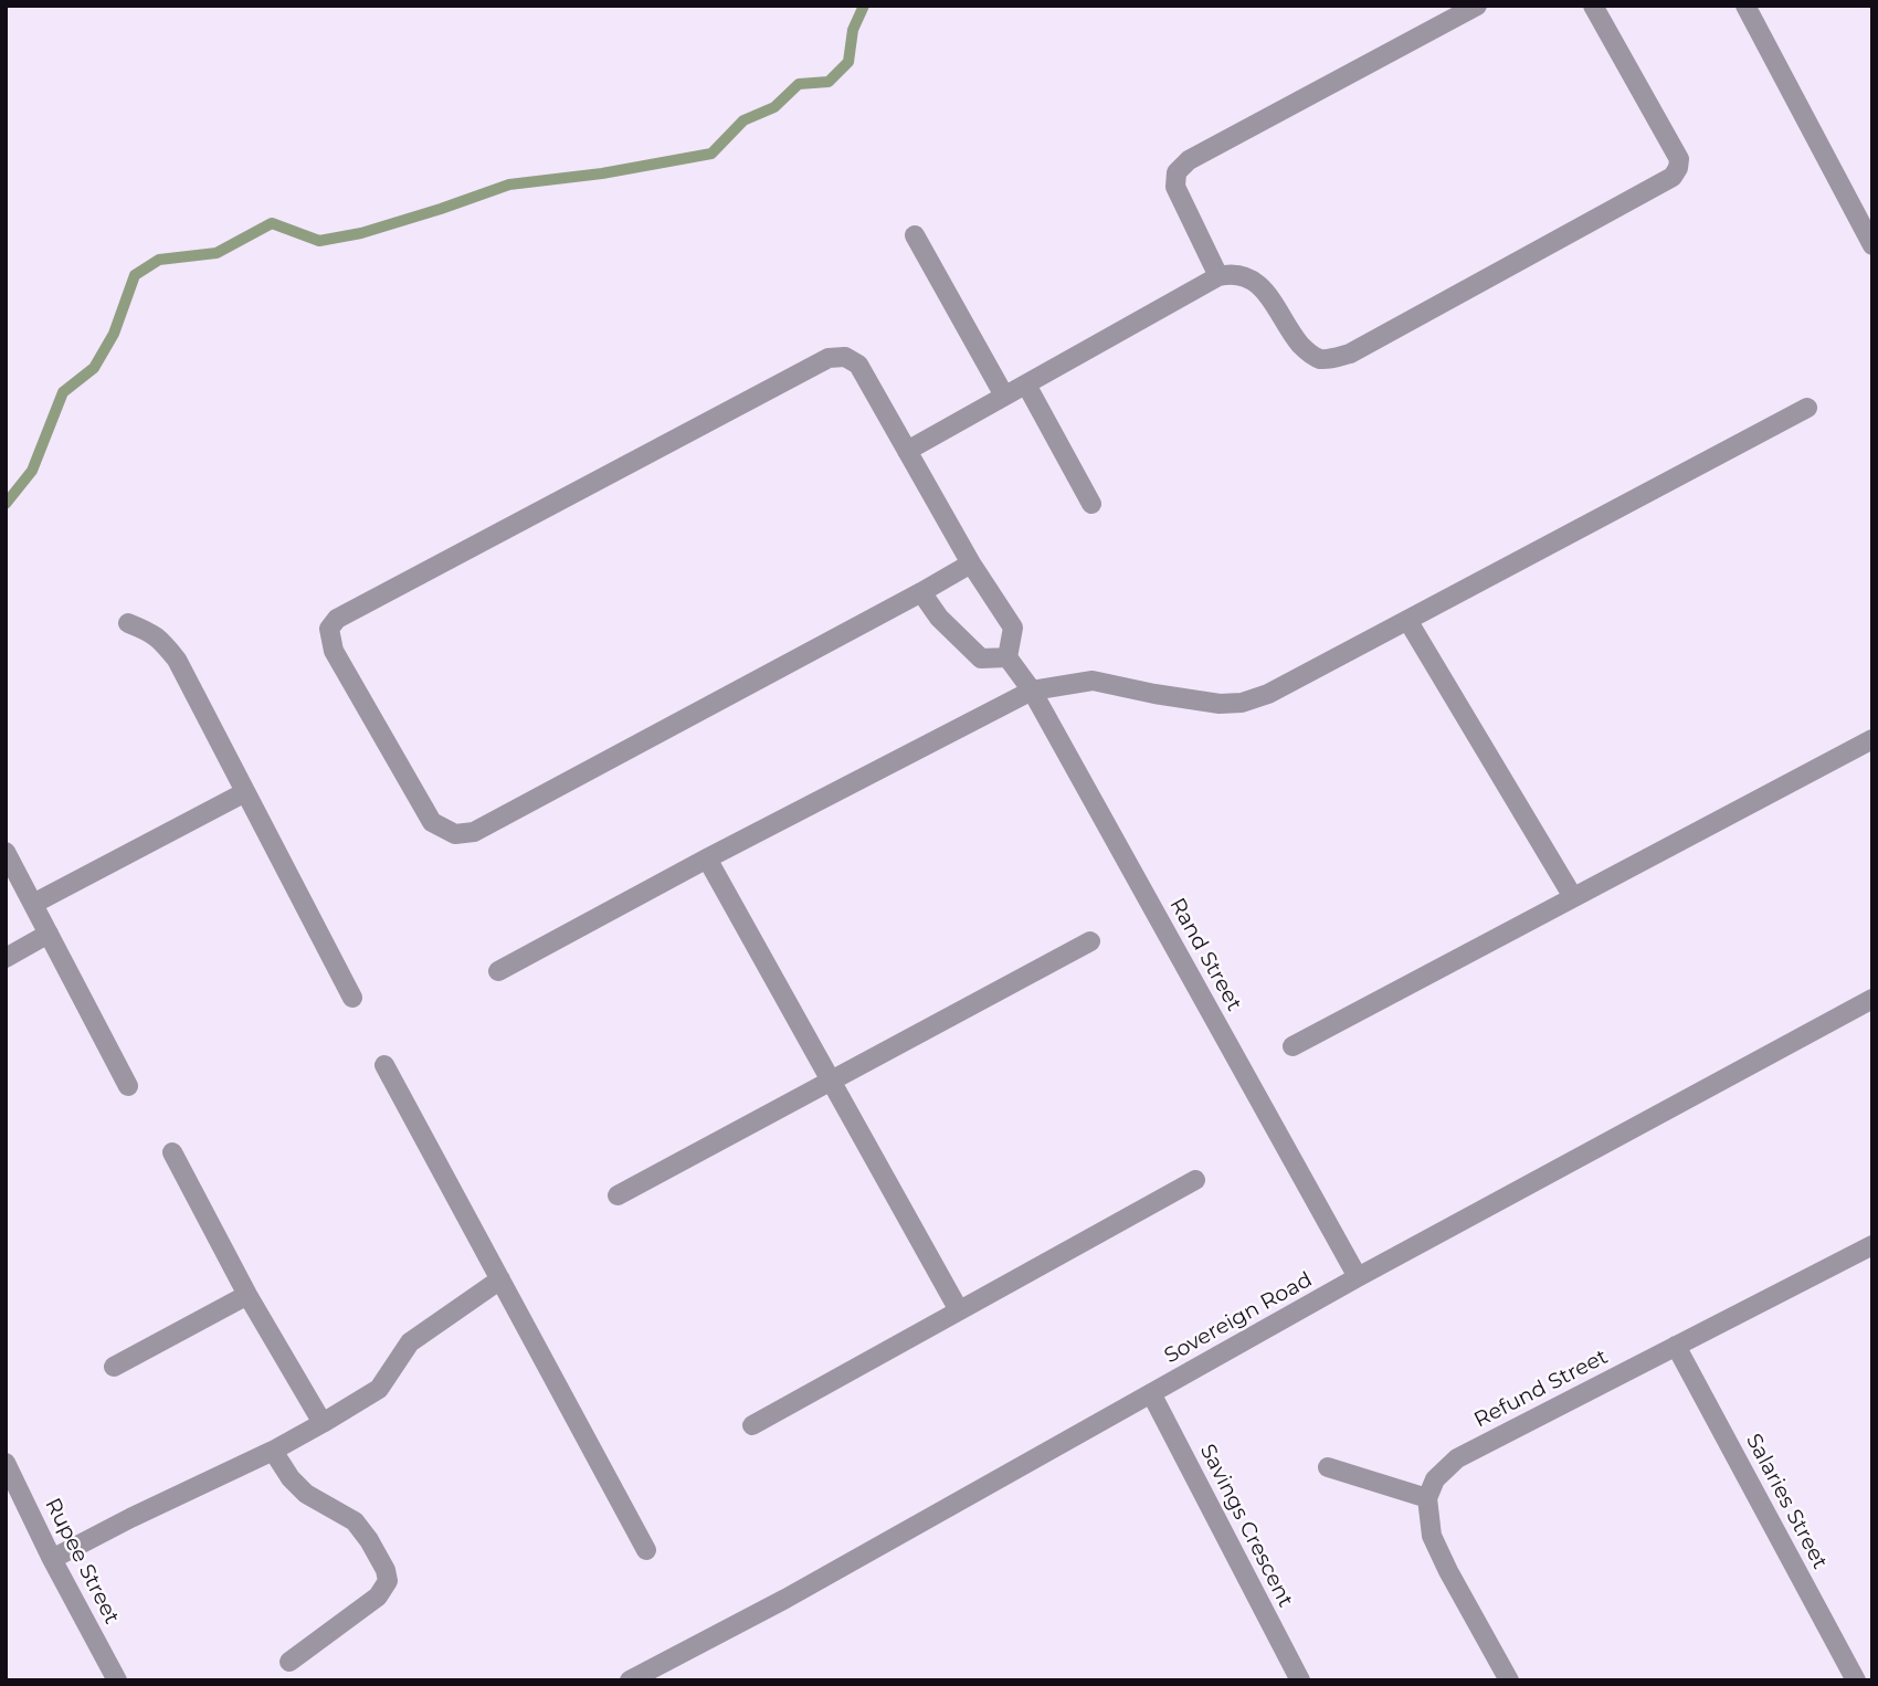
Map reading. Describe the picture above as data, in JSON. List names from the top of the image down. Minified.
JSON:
{"streets":{"street":["Rand Street","Sovereign Road","Refund Street","Salaries Street","Savings Crescent","Rupee Street"]},"crossings":[["Rand Street","Sovereign Road"],["Sovereign Road","Savings Crescent"],["Refund Street","Salaries Street"]]}
